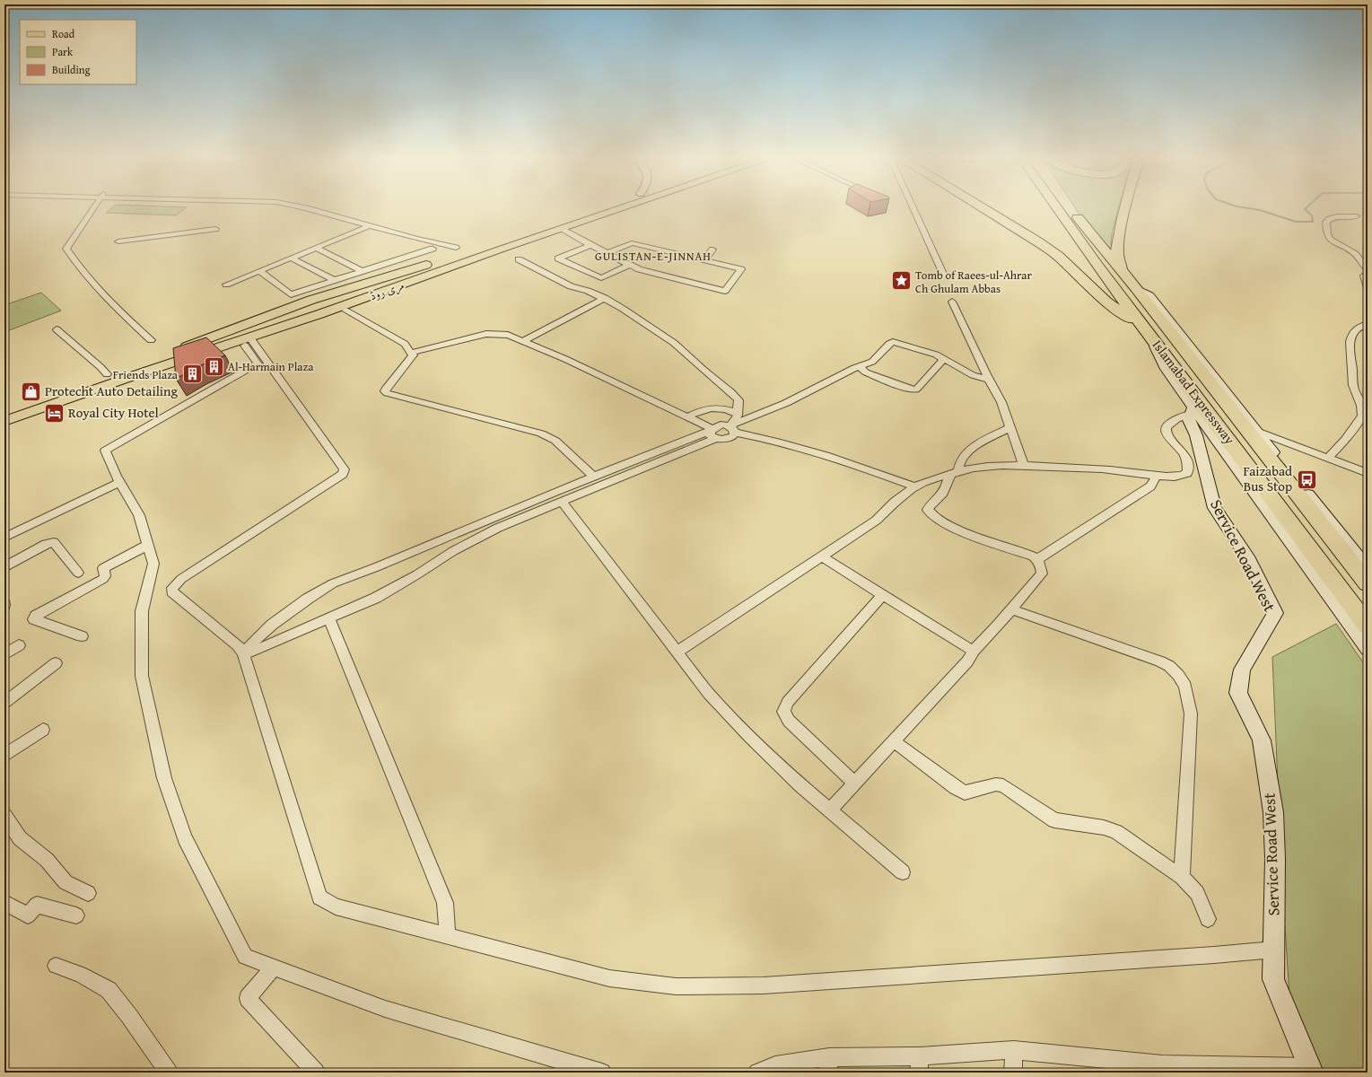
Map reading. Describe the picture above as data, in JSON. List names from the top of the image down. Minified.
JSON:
{"streets":{"highway":["Islamabad Expressway"],"main road":["مری روڈ"],"street":["Service Road West"]},"districts":["GULISTAN-E-JINNAH"],"places":{"place":["Tomb of Raees-ul-Ahrar Ch Ghulam Abbas"],"building":["Al-Harmain Plaza","Friends Plaza"],"shop":["Protecht Auto Detailing"],"hotel":["Royal City Hotel"],"bus stop":["Faizabad Bus Stop"]},"legend":["Road","Park","Building"]}
